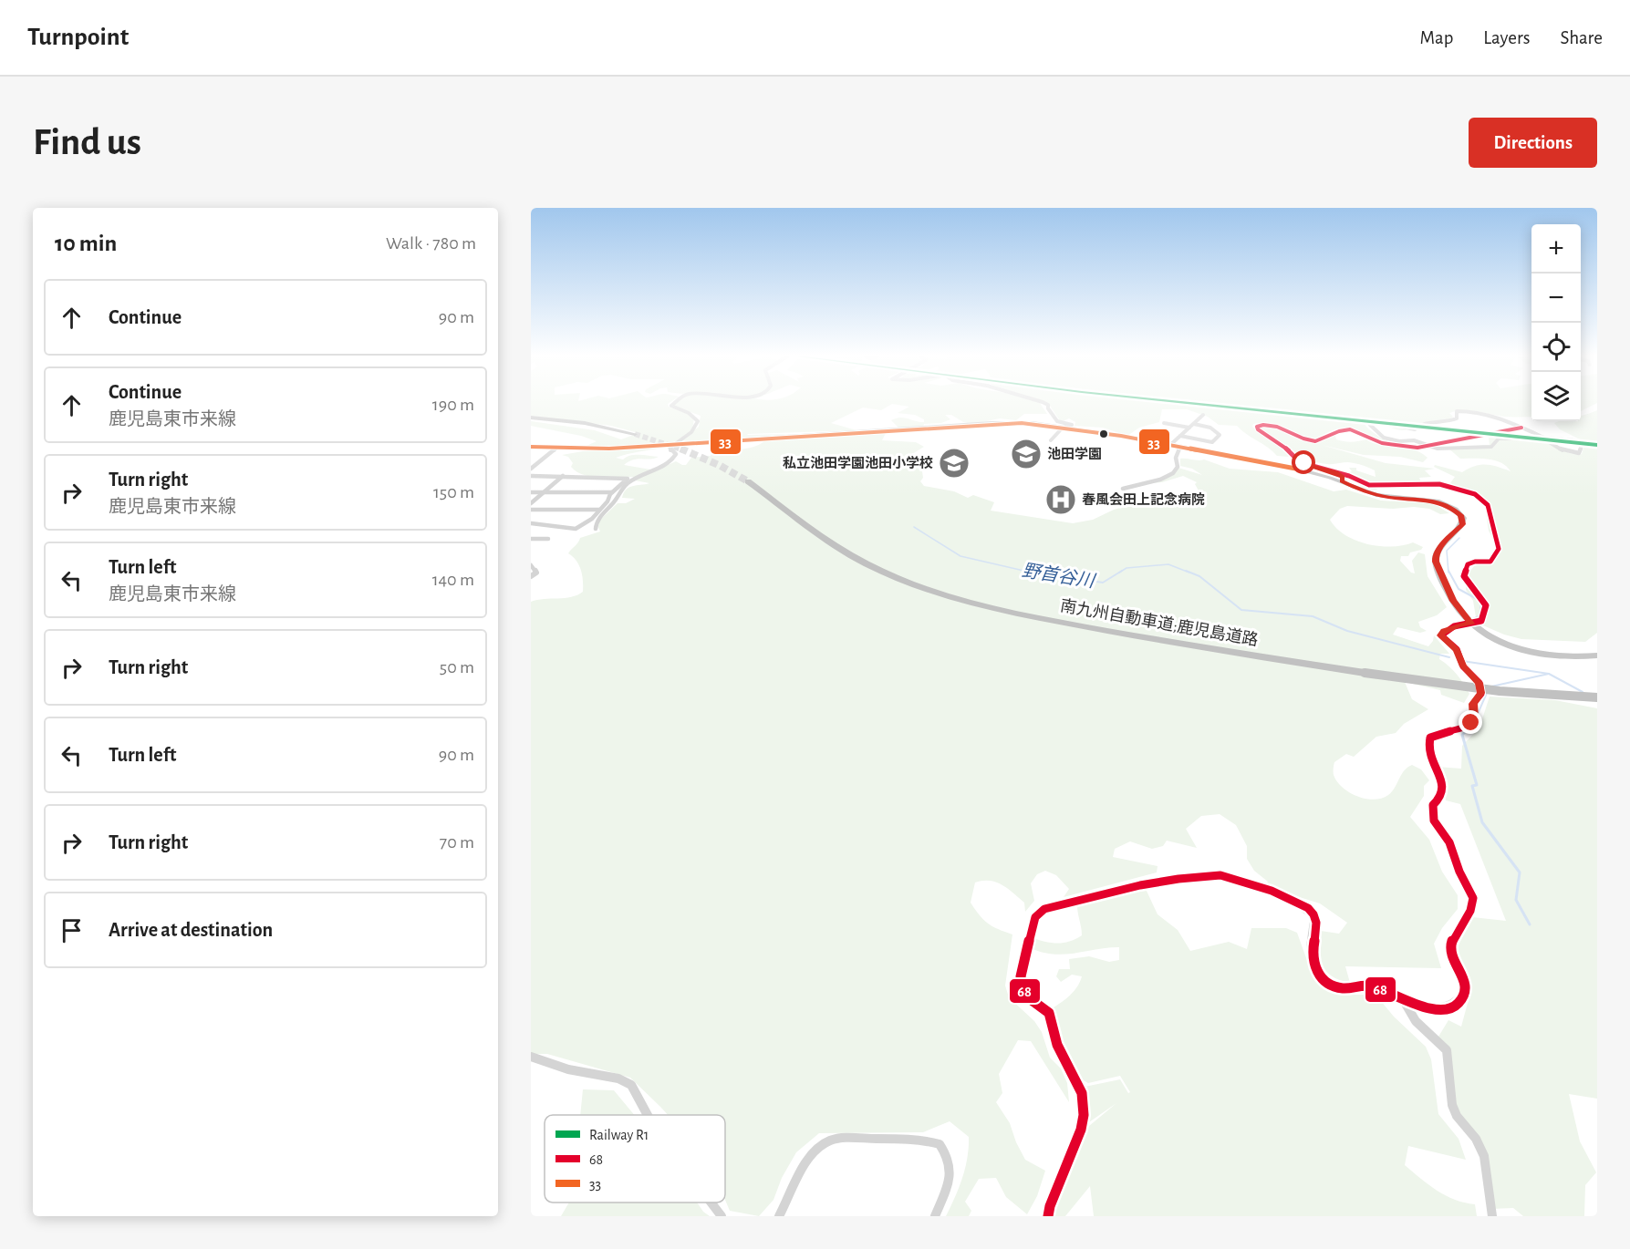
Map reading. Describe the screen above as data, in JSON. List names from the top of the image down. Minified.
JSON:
{"streets":{"highway":["南九州自動車道;鹿児島道路"]},"water":["野首谷川"],"places":{"school or university":["池田学園","私立池田学園池田小学校"],"hospital":["春風会田上記念病院"]},"lines":["rail line R1","transit line 33","transit line 68"],"legend":["Railway R1","68","33"],"page":{"header":"Turnpoint","nav":["Map","Layers","Share"],"buttons":"Directions","title":"Find us","heading":["10 min","Walk · 780 m"],"map_buttons":["+","−"],"list":[["Continue","90 m"],["Continue","鹿児島東市来線","190 m"],["Turn right","鹿児島東市来線","150 m"],["Turn left","鹿児島東市来線","140 m"],["Turn right","50 m"],["Turn left","90 m"],["Turn right","70 m"],"Arrive at destination"]}}
